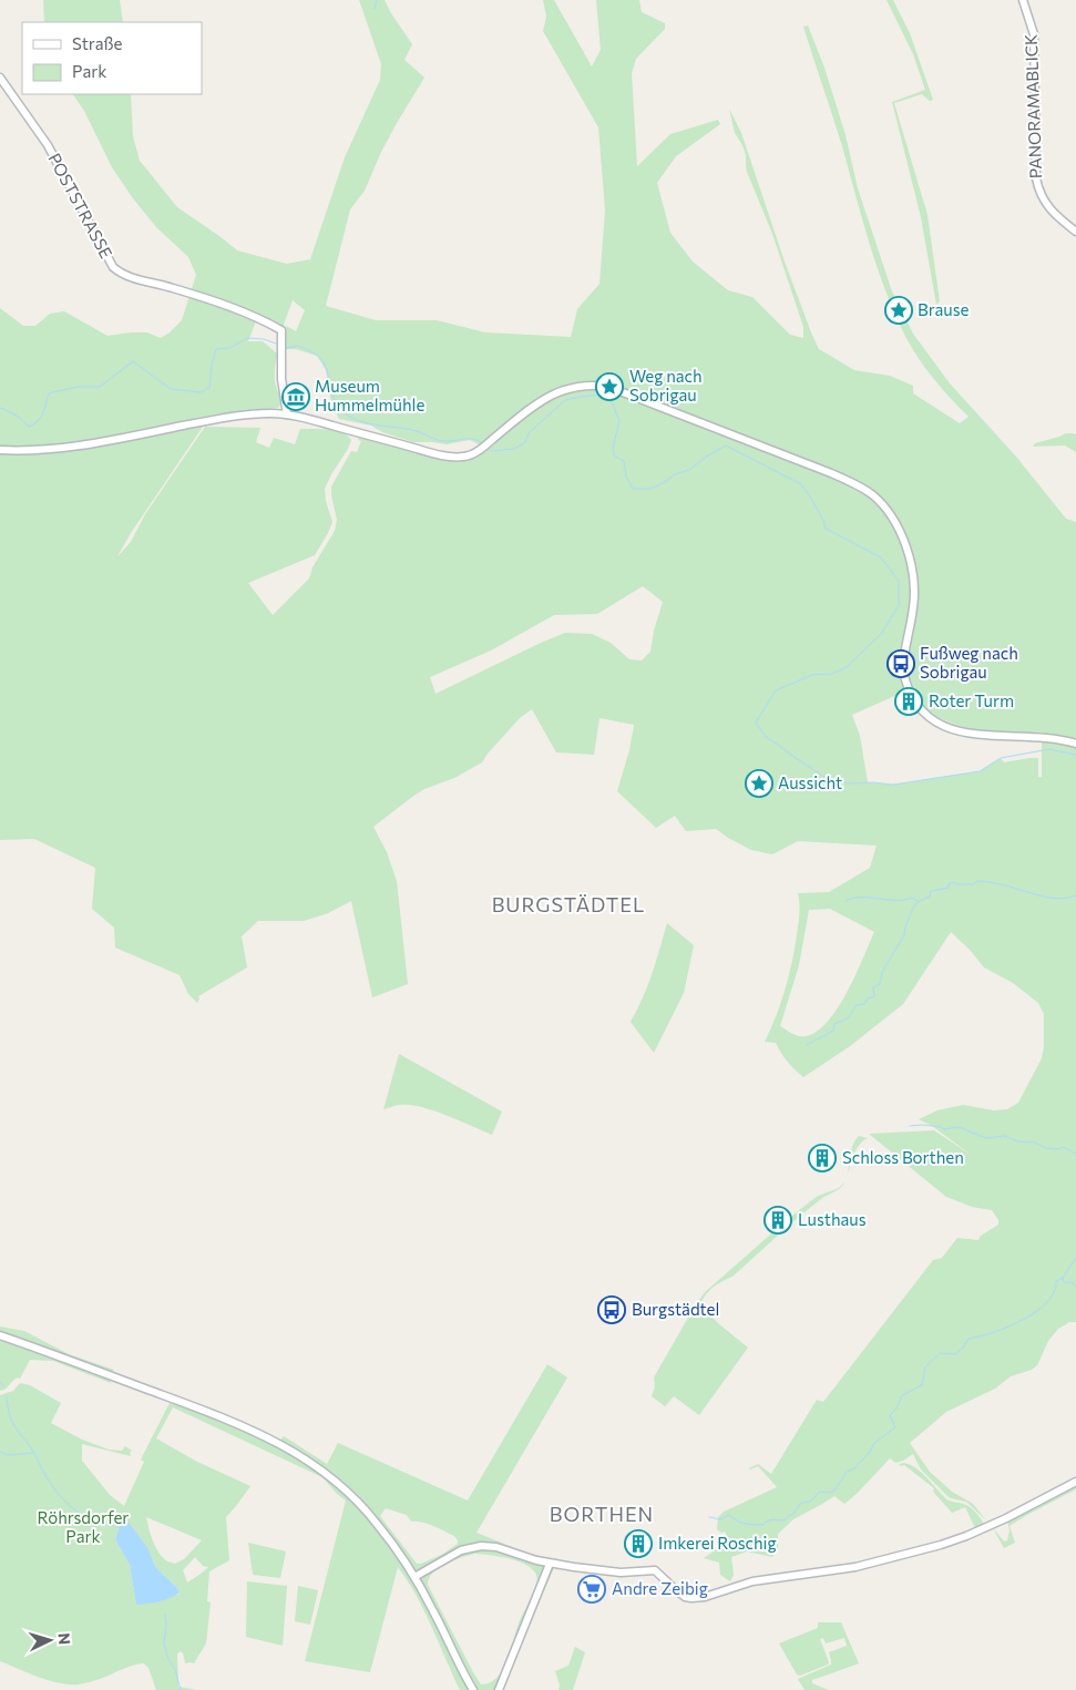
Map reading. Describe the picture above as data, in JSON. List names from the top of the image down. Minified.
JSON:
{"streets":{"main road":["PANORAMABLICK","POSTSTRASSE"]},"districts":["BURGSTÄDTEL","BORTHEN"],"parks":["Röhrsdorfer Park"],"places":{"place":["Brause","Weg nach Sobrigau","Aussicht"],"museum":["Museum Hummelmühle"],"bus stop":["Fußweg nach Sobrigau","Burgstädtel"],"building":["Roter Turm","Schloss Borthen","Lusthaus","Imkerei Roschig"],"supermarket":["Andre Zeibig"]},"legend":["Straße","Park"],"north":"right"}
